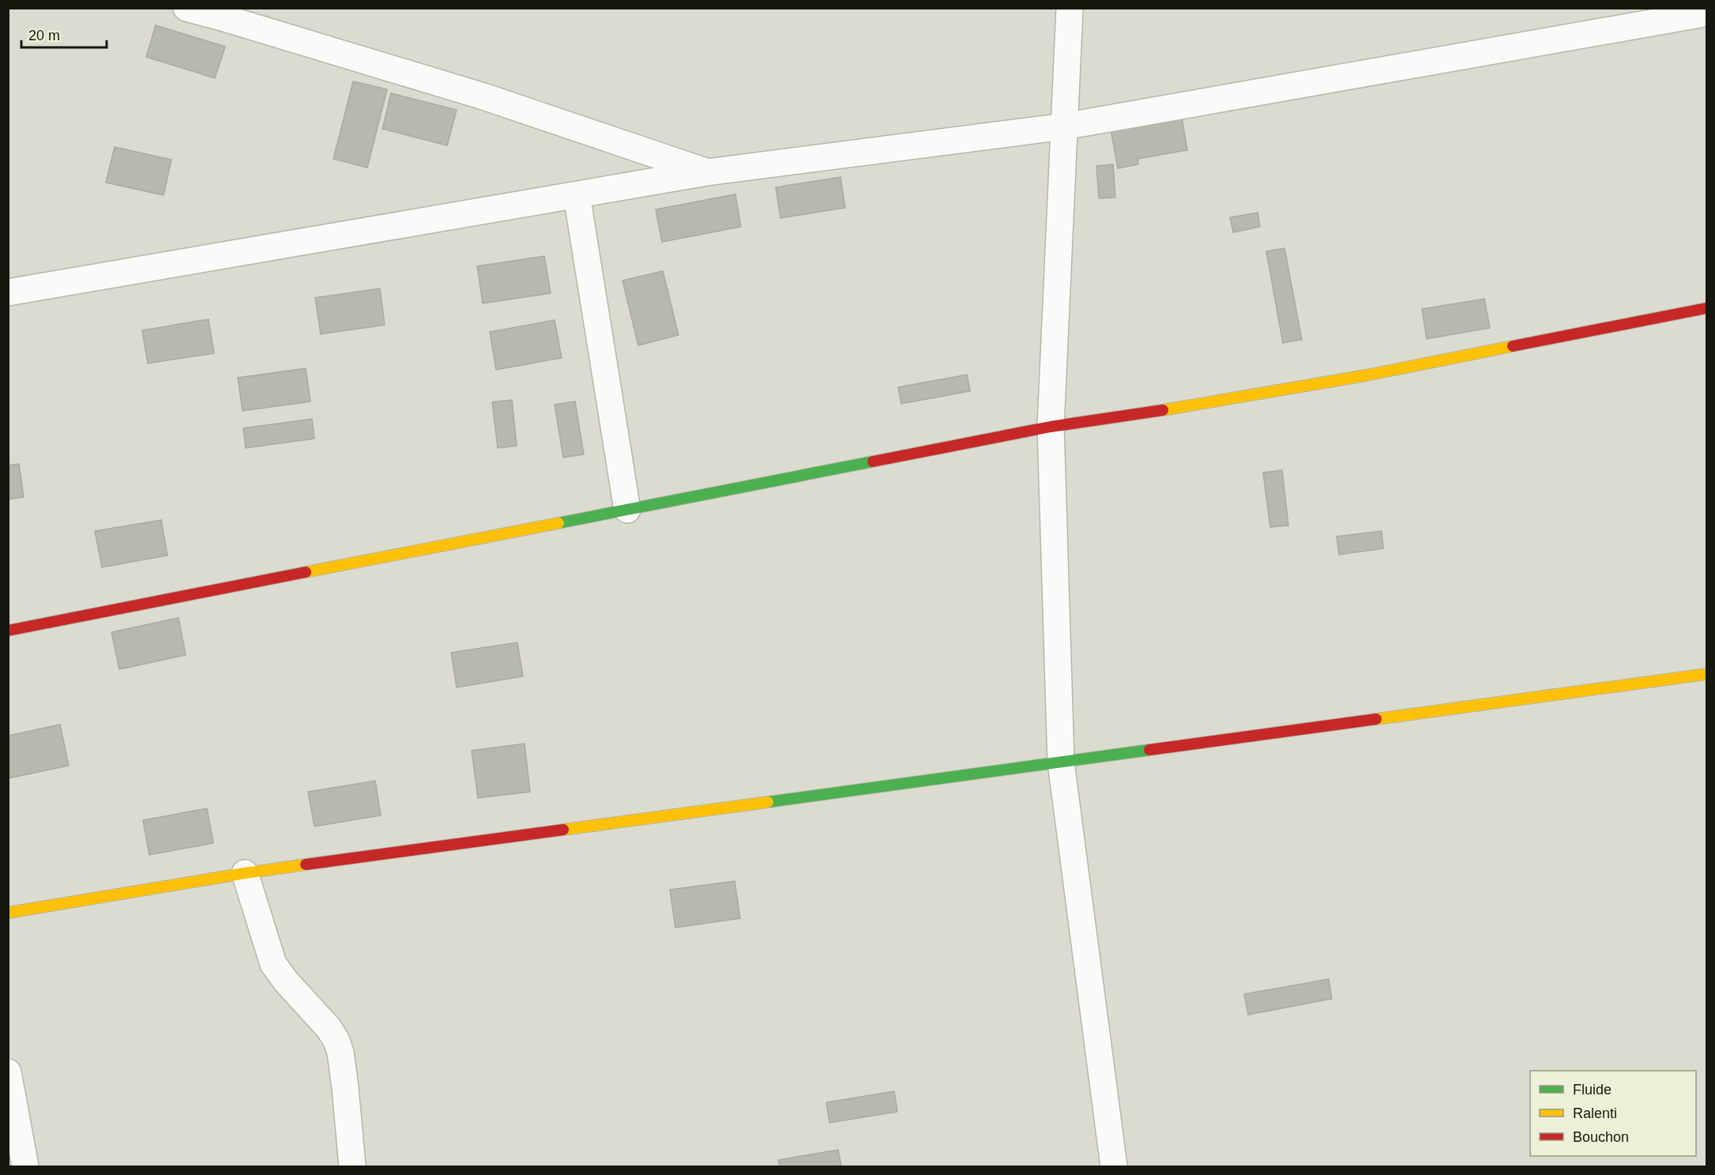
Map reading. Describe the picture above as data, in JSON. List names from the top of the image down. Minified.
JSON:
{"legend":["Fluide","Ralenti","Bouchon"],"scale_bar":"20 m"}
